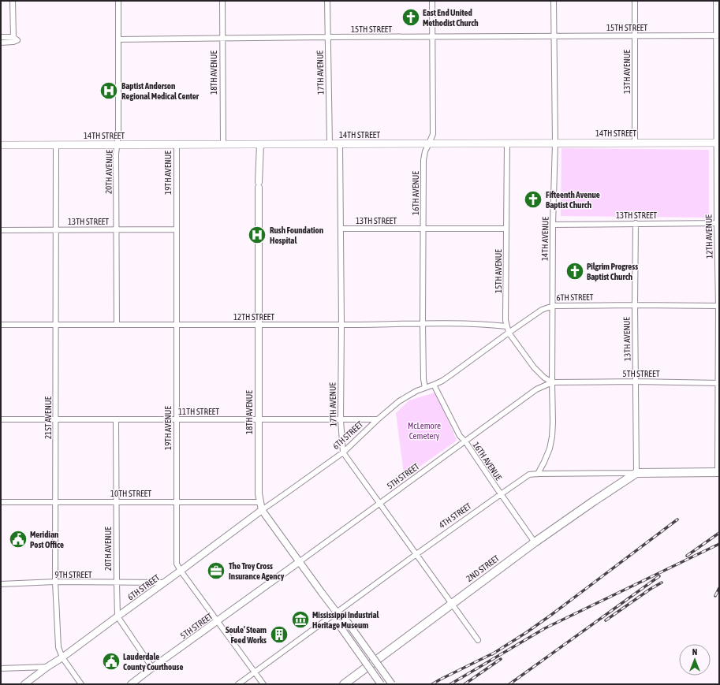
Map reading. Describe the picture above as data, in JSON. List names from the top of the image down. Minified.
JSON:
{"streets":{"main road":["14TH STREET","4TH STREET","2ND STREET"],"street":["15TH STREET","13TH AVENUE","18TH AVENUE","17TH AVENUE","20TH AVENUE","19TH AVENUE","16TH AVENUE","13TH STREET","12TH AVENUE","14TH AVENUE","15TH AVENUE","6TH STREET","12TH STREET","5TH STREET","11TH STREET","21ST AVENUE","10TH STREET","9TH STREET"]},"crossings":[["15TH STREET","13TH AVENUE"],["15TH STREET","18TH AVENUE"],["15TH STREET","17TH AVENUE"],["15TH STREET","20TH AVENUE"],["15TH STREET","16TH AVENUE"],["15TH STREET","12TH AVENUE"],["15TH STREET","14TH AVENUE"],["13TH AVENUE","14TH STREET"],["13TH AVENUE","13TH STREET"],["13TH AVENUE","6TH STREET"],["13TH AVENUE","5TH STREET"],["13TH AVENUE","4TH STREET"],["13TH AVENUE","2ND STREET"],["18TH AVENUE","14TH STREET"],["18TH AVENUE","6TH STREET"],["18TH AVENUE","12TH STREET"],["18TH AVENUE","5TH STREET"],["18TH AVENUE","11TH STREET"],["18TH AVENUE","10TH STREET"],["18TH AVENUE","4TH STREET"],["17TH AVENUE","14TH STREET"],["17TH AVENUE","13TH STREET"],["17TH AVENUE","6TH STREET"],["17TH AVENUE","12TH STREET"],["17TH AVENUE","11TH STREET"],["14TH STREET","20TH AVENUE"],["14TH STREET","19TH AVENUE"],["14TH STREET","16TH AVENUE"],["14TH STREET","12TH AVENUE"],["14TH STREET","14TH AVENUE"],["14TH STREET","15TH AVENUE"],["14TH STREET","21ST AVENUE"],["20TH AVENUE","13TH STREET"],["20TH AVENUE","6TH STREET"],["20TH AVENUE","12TH STREET"],["20TH AVENUE","11TH STREET"],["20TH AVENUE","10TH STREET"],["20TH AVENUE","9TH STREET"],["19TH AVENUE","13TH STREET"],["19TH AVENUE","6TH STREET"],["19TH AVENUE","12TH STREET"],["19TH AVENUE","5TH STREET"],["19TH AVENUE","11TH STREET"],["19TH AVENUE","10TH STREET"],["19TH AVENUE","4TH STREET"],["16TH AVENUE","13TH STREET"],["16TH AVENUE","6TH STREET"],["16TH AVENUE","12TH STREET"],["16TH AVENUE","5TH STREET"],["16TH AVENUE","4TH STREET"],["16TH AVENUE","2ND STREET"],["13TH STREET","12TH AVENUE"],["13TH STREET","14TH AVENUE"],["13TH STREET","15TH AVENUE"],["13TH STREET","21ST AVENUE"],["12TH AVENUE","6TH STREET"],["12TH AVENUE","5TH STREET"],["12TH AVENUE","4TH STREET"],["14TH AVENUE","15TH AVENUE"],["14TH AVENUE","6TH STREET"],["14TH AVENUE","5TH STREET"],["14TH AVENUE","4TH STREET"],["15TH AVENUE","6TH STREET"],["15TH AVENUE","12TH STREET"],["15TH AVENUE","5TH STREET"],["6TH STREET","11TH STREET"],["6TH STREET","21ST AVENUE"],["6TH STREET","9TH STREET"],["12TH STREET","21ST AVENUE"],["11TH STREET","21ST AVENUE"],["21ST AVENUE","10TH STREET"],["21ST AVENUE","9TH STREET"],["4TH STREET","2ND STREET"]],"parks":["McLemore Cemetery"],"places":{"church":["East End United Methodist Church","Fifteenth Avenue Baptist Church","Pilgrim Progress Baptist Church"],"hospital":["Baptist Anderson Regional Medical Center","Rush Foundation Hospital"],"public building":["Meridian Post Office","Lauderdale County Courthouse"],"office":["The Trey Cross Insurance Agency"],"museum":["Mississippi Industrial Heritage Museum"],"building":["Soule’ Steam Feed Works"]},"north":"top"}
